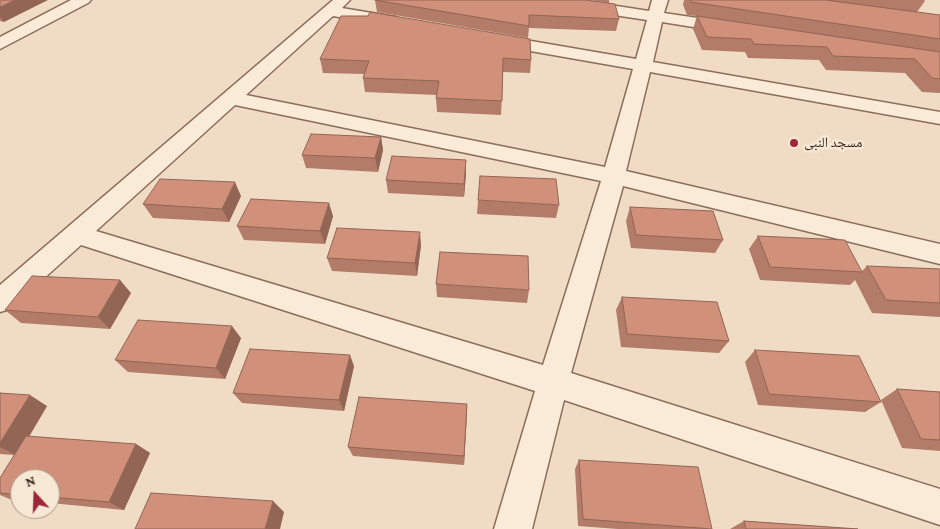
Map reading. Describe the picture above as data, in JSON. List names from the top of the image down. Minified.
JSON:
{"places":["مسجد النبی"],"north":"top"}
